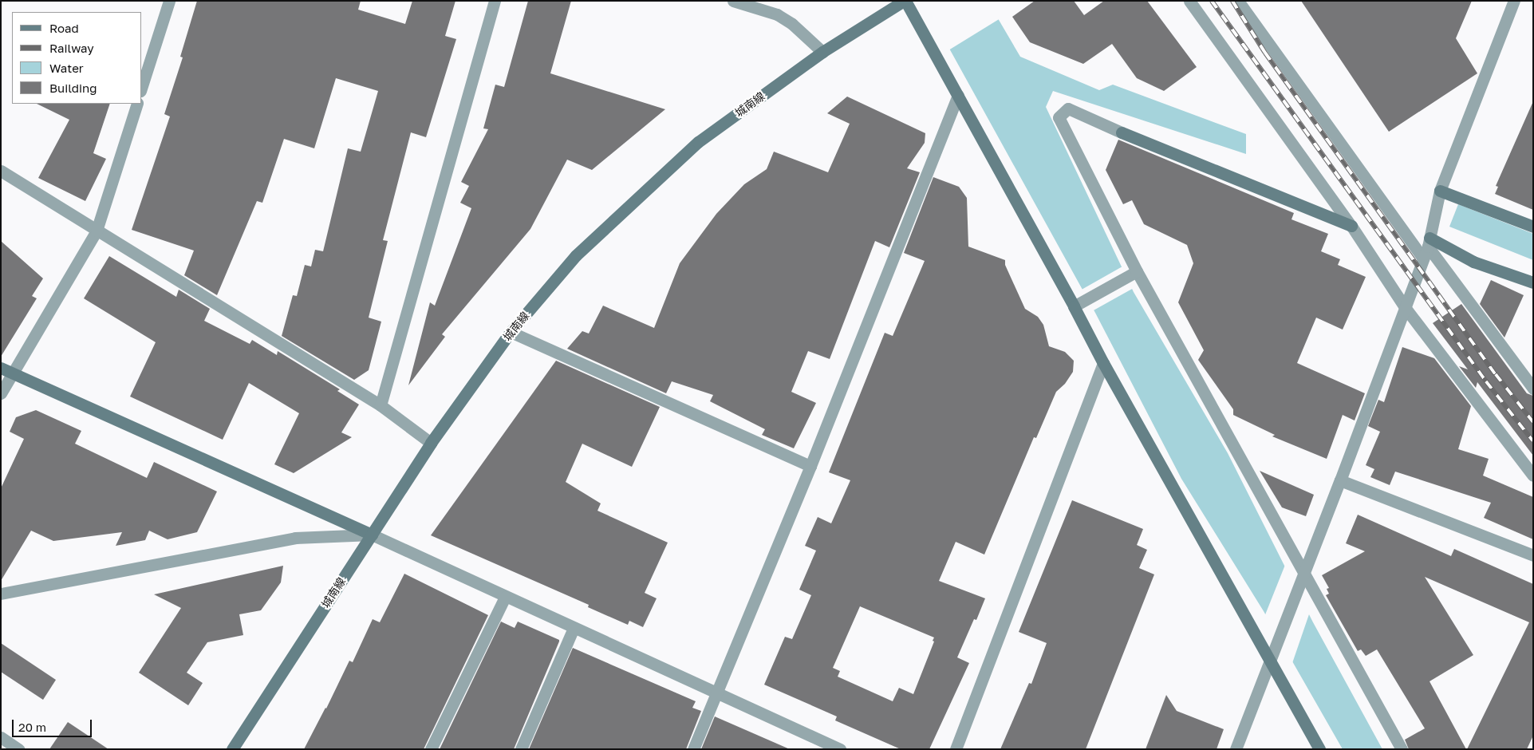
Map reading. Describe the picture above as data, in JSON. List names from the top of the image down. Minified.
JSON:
{"streets":{"street":["城南線"]},"legend":["Road","Railway","Water","Building"],"scale_bar":"20 m"}
